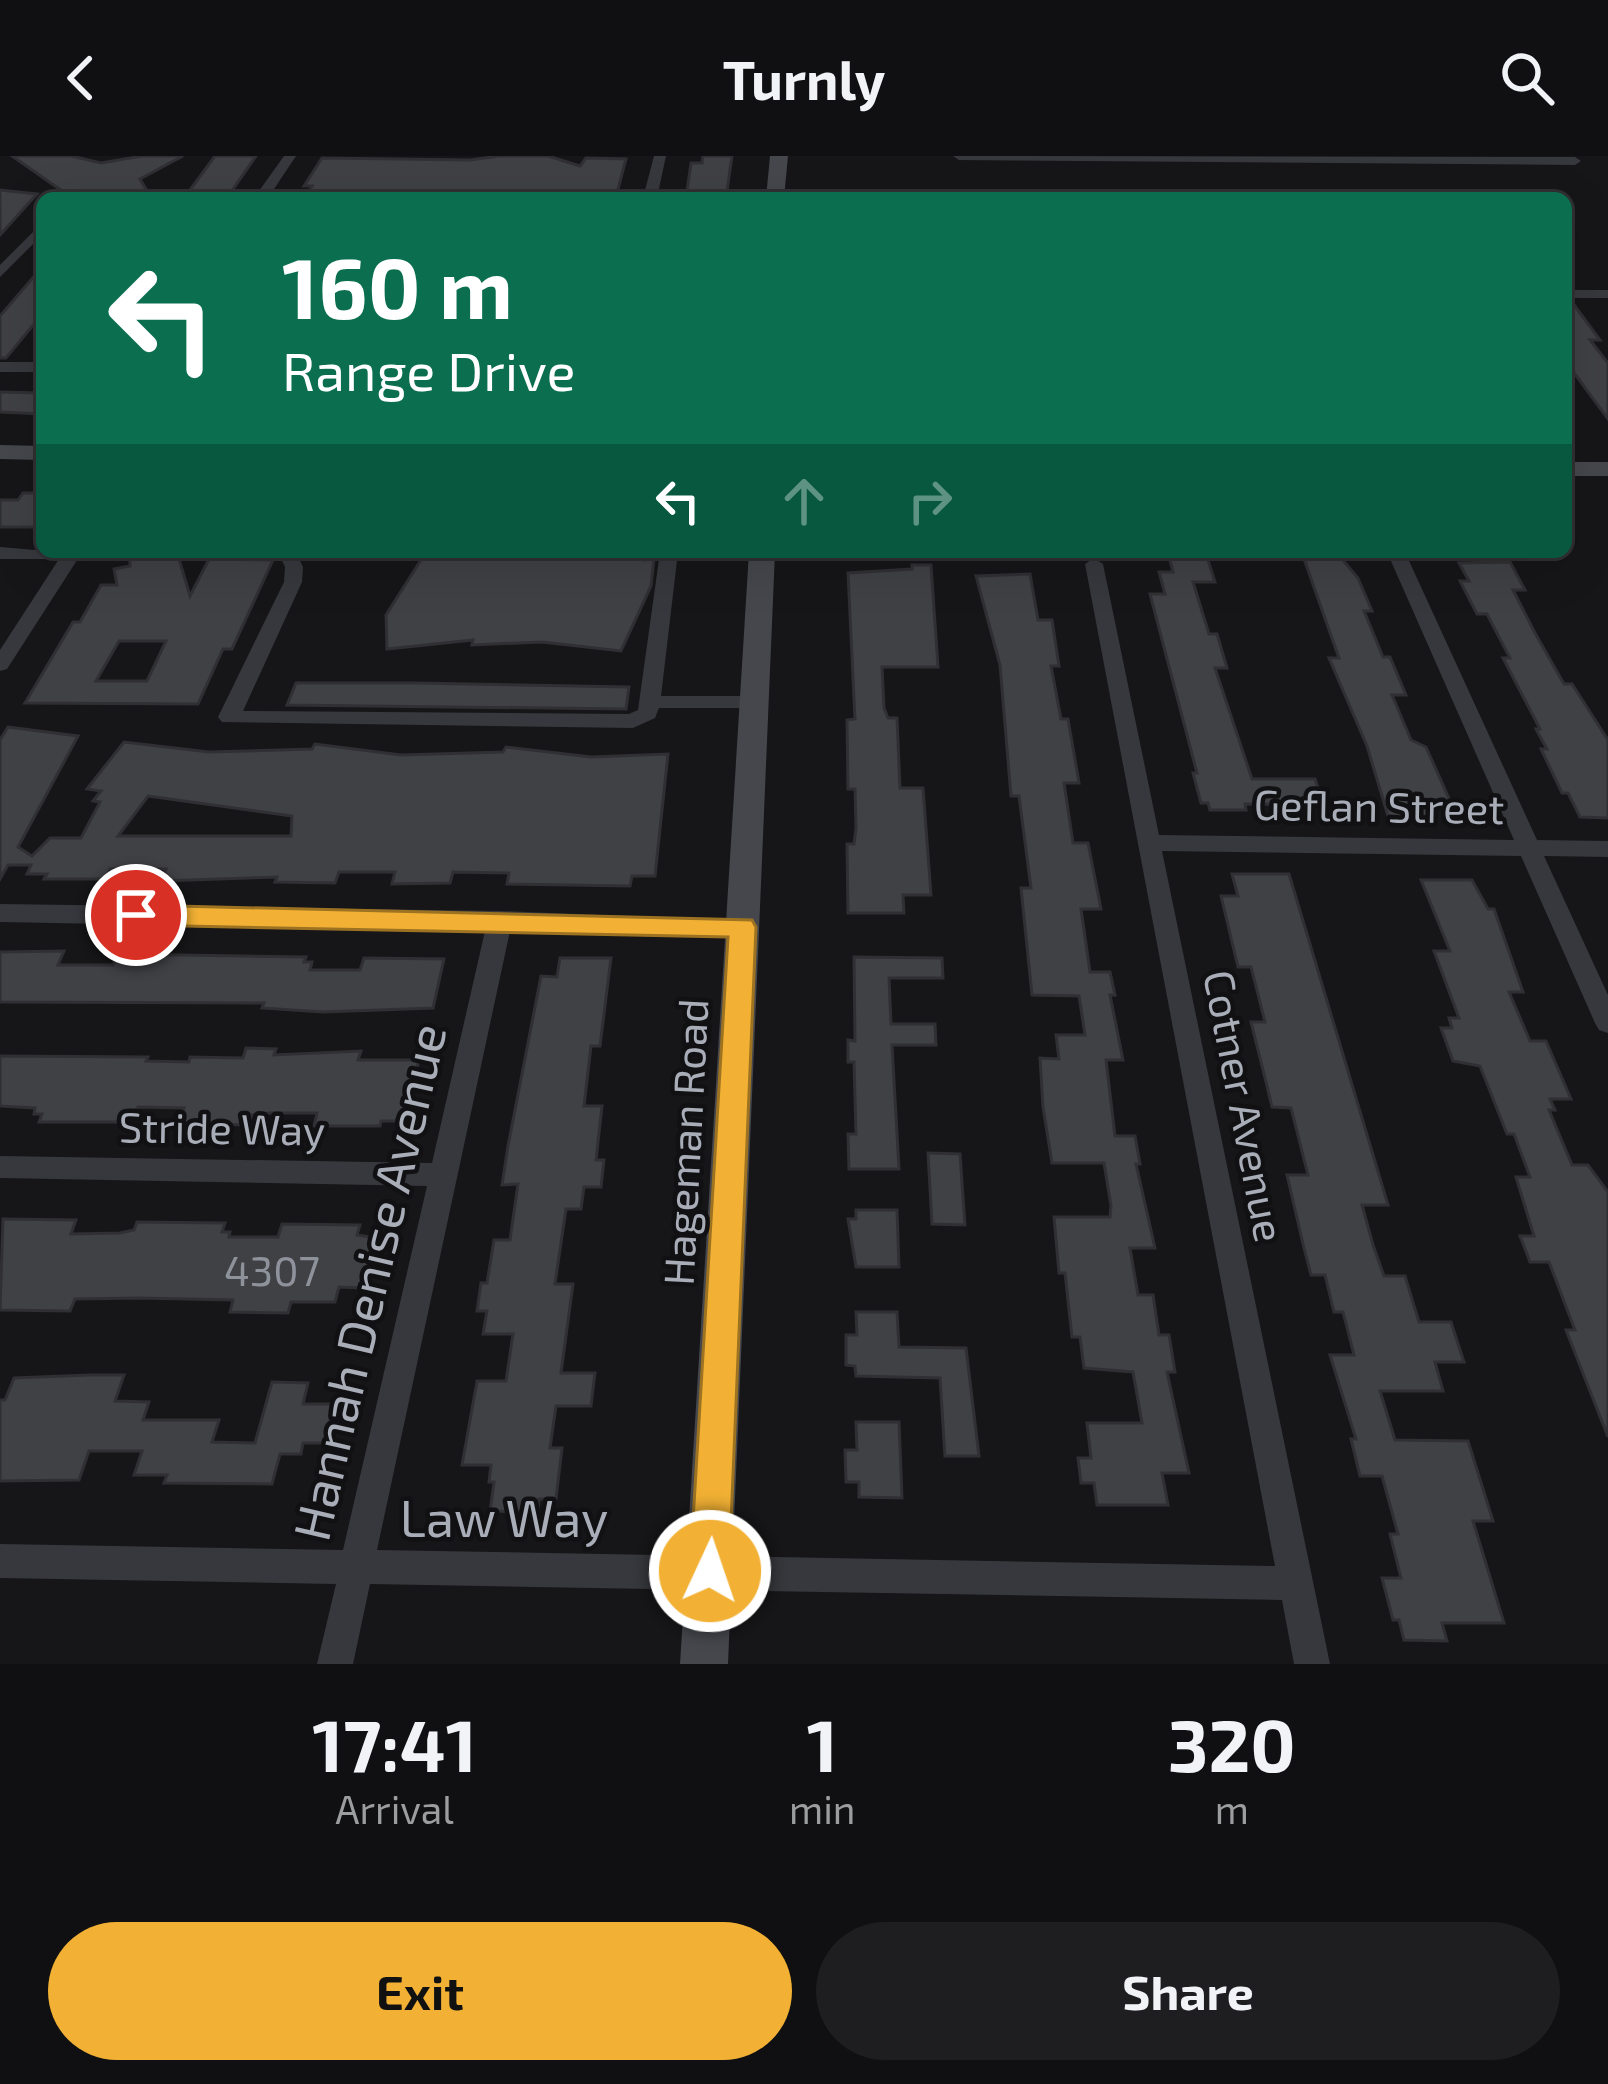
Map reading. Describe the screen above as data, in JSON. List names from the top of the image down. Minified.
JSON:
{"streets":{"main road":["Hageman Road"],"street":["Geflan Street","Cotner Avenue","Stride Way","Hannah Denise Avenue","Law Way"]},"crossings":[["Geflan Street","Cotner Avenue"],["Cotner Avenue","Law Way"],["Stride Way","Hannah Denise Avenue"],["Hageman Road","Law Way"],["Hannah Denise Avenue","Law Way"]],"house_numbers":["4307"],"page":{"header":"Turnly","turn":["160 m","Range Drive"],"eta":["17:41","Arrival","1","min","320","m"],"buttons":["Exit","Share"]}}
